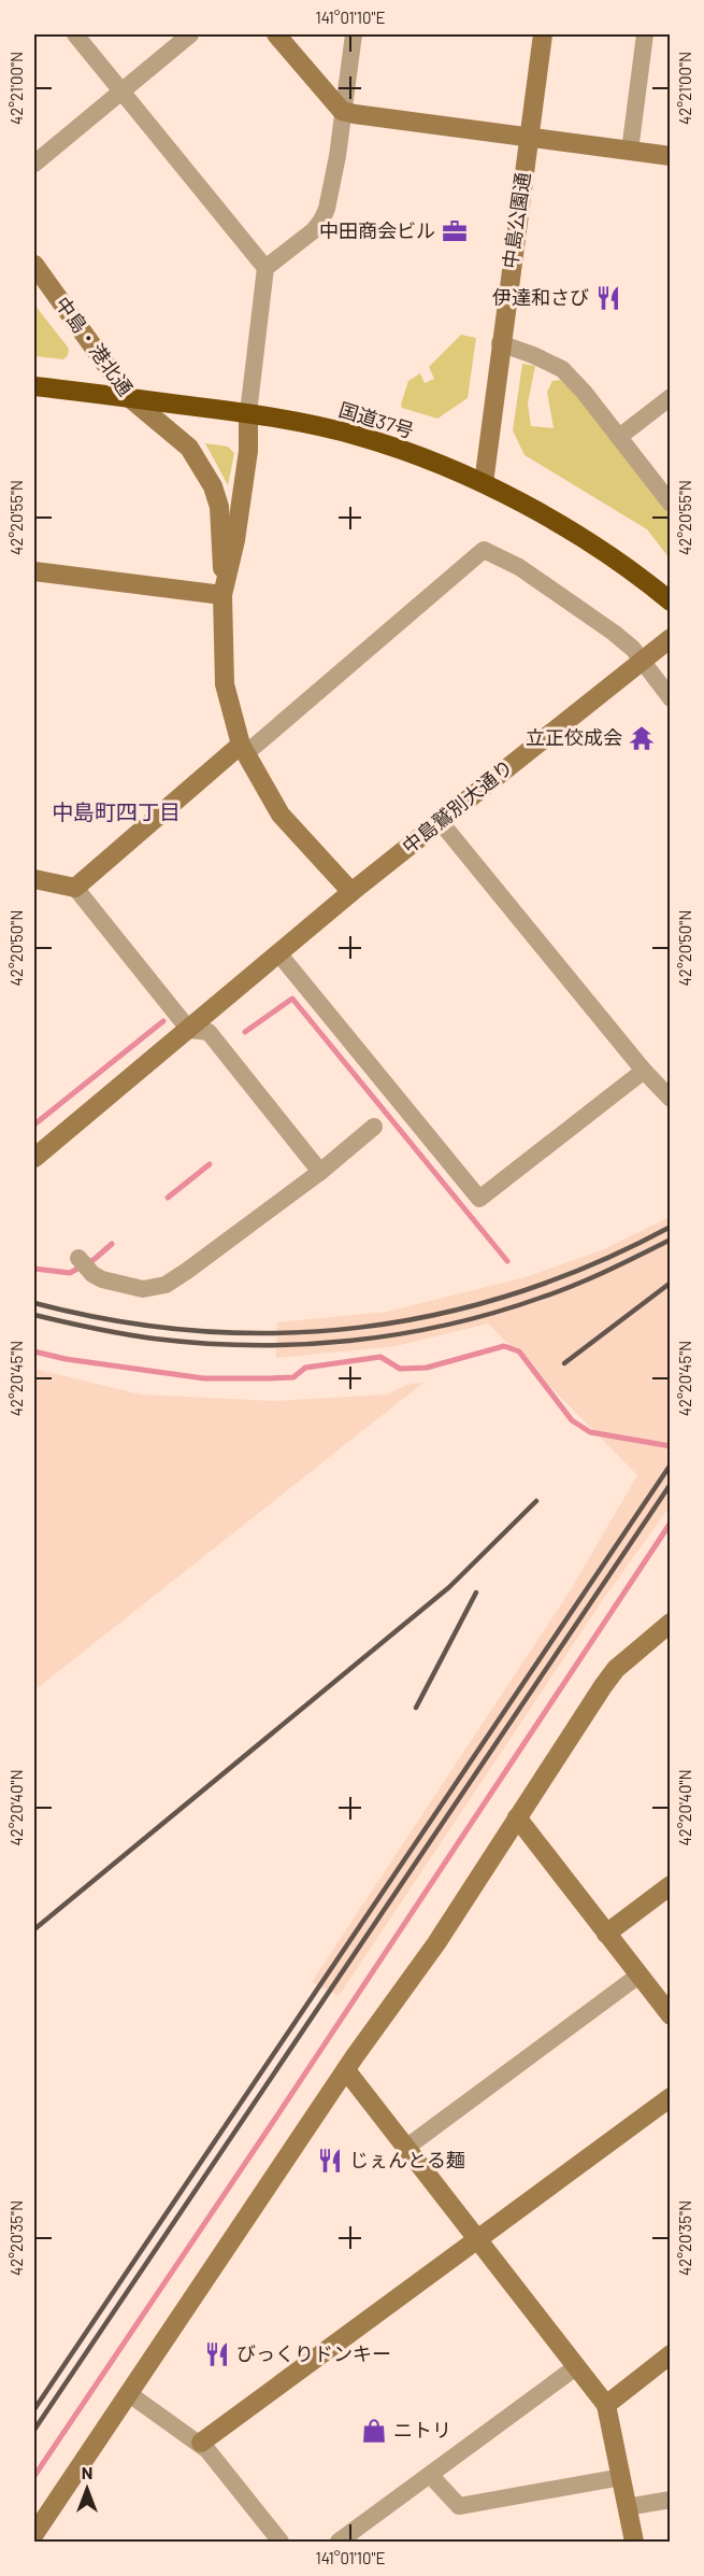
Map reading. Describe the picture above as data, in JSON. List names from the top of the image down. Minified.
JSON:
{"streets":{"highway":["国道37号"],"street":["中島公園通","中島・港北通","中島鷲別大通り"]},"crossings":[["中島公園通","国道37号"],["中島・港北通","国道37号"]],"districts":["中島町四丁目"],"places":{"office":["中田商会ビル"],"restaurant":["伊達和さび","じぇんとる麺","びっくりドンキー"],"temple":["立正佼成会"],"shop":["ニトリ"]},"north":"top","coordinates":["141°01'10\"E","42°21'00\"N","42°20'55\"N","42°20'50\"N","42°20'45\"N","42°20'40\"N","42°20'35\"N"]}
